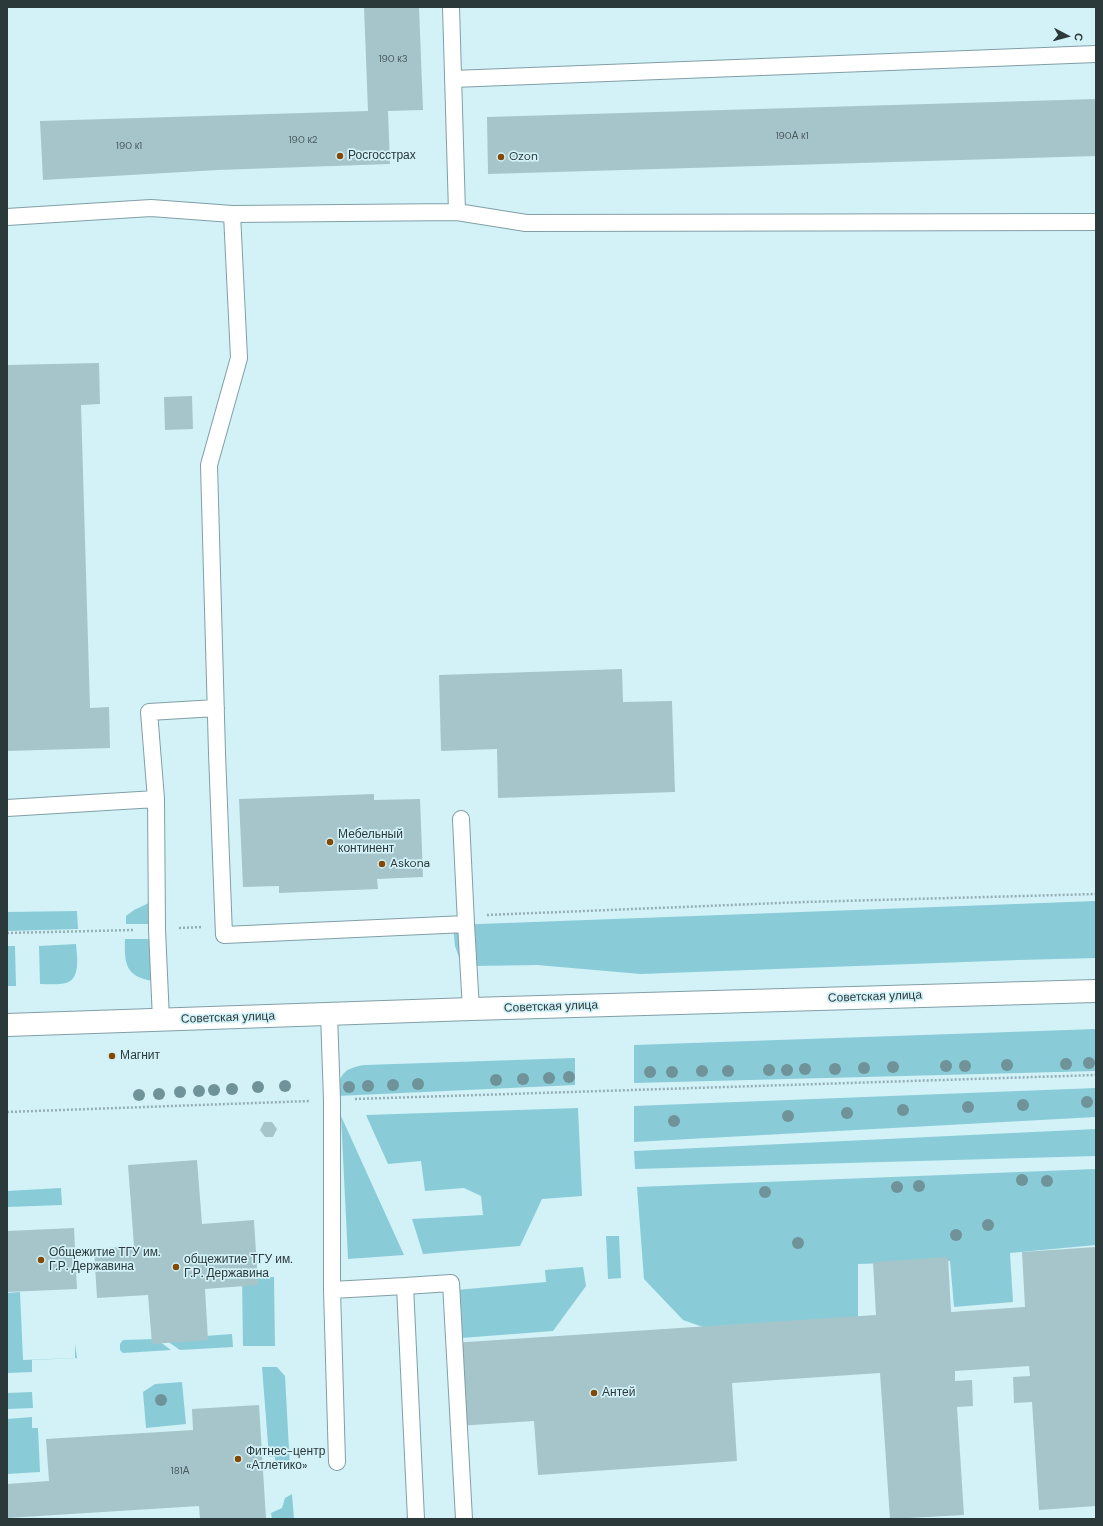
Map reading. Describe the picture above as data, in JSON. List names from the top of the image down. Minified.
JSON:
{"streets":{"main road":["Советская улица"]},"places":["Росгосстрах","Ozon","Мебельный континент","Askona","Магнит","Общежитие ТГУ им. Г.Р. Державина","общежитие ТГУ им. Г.Р. Державина","Антей","Фитнес-центр «Атлетико»"],"house_numbers":["190 к3","190А к1","190 к2","190 к1","181А"],"north":"right"}
